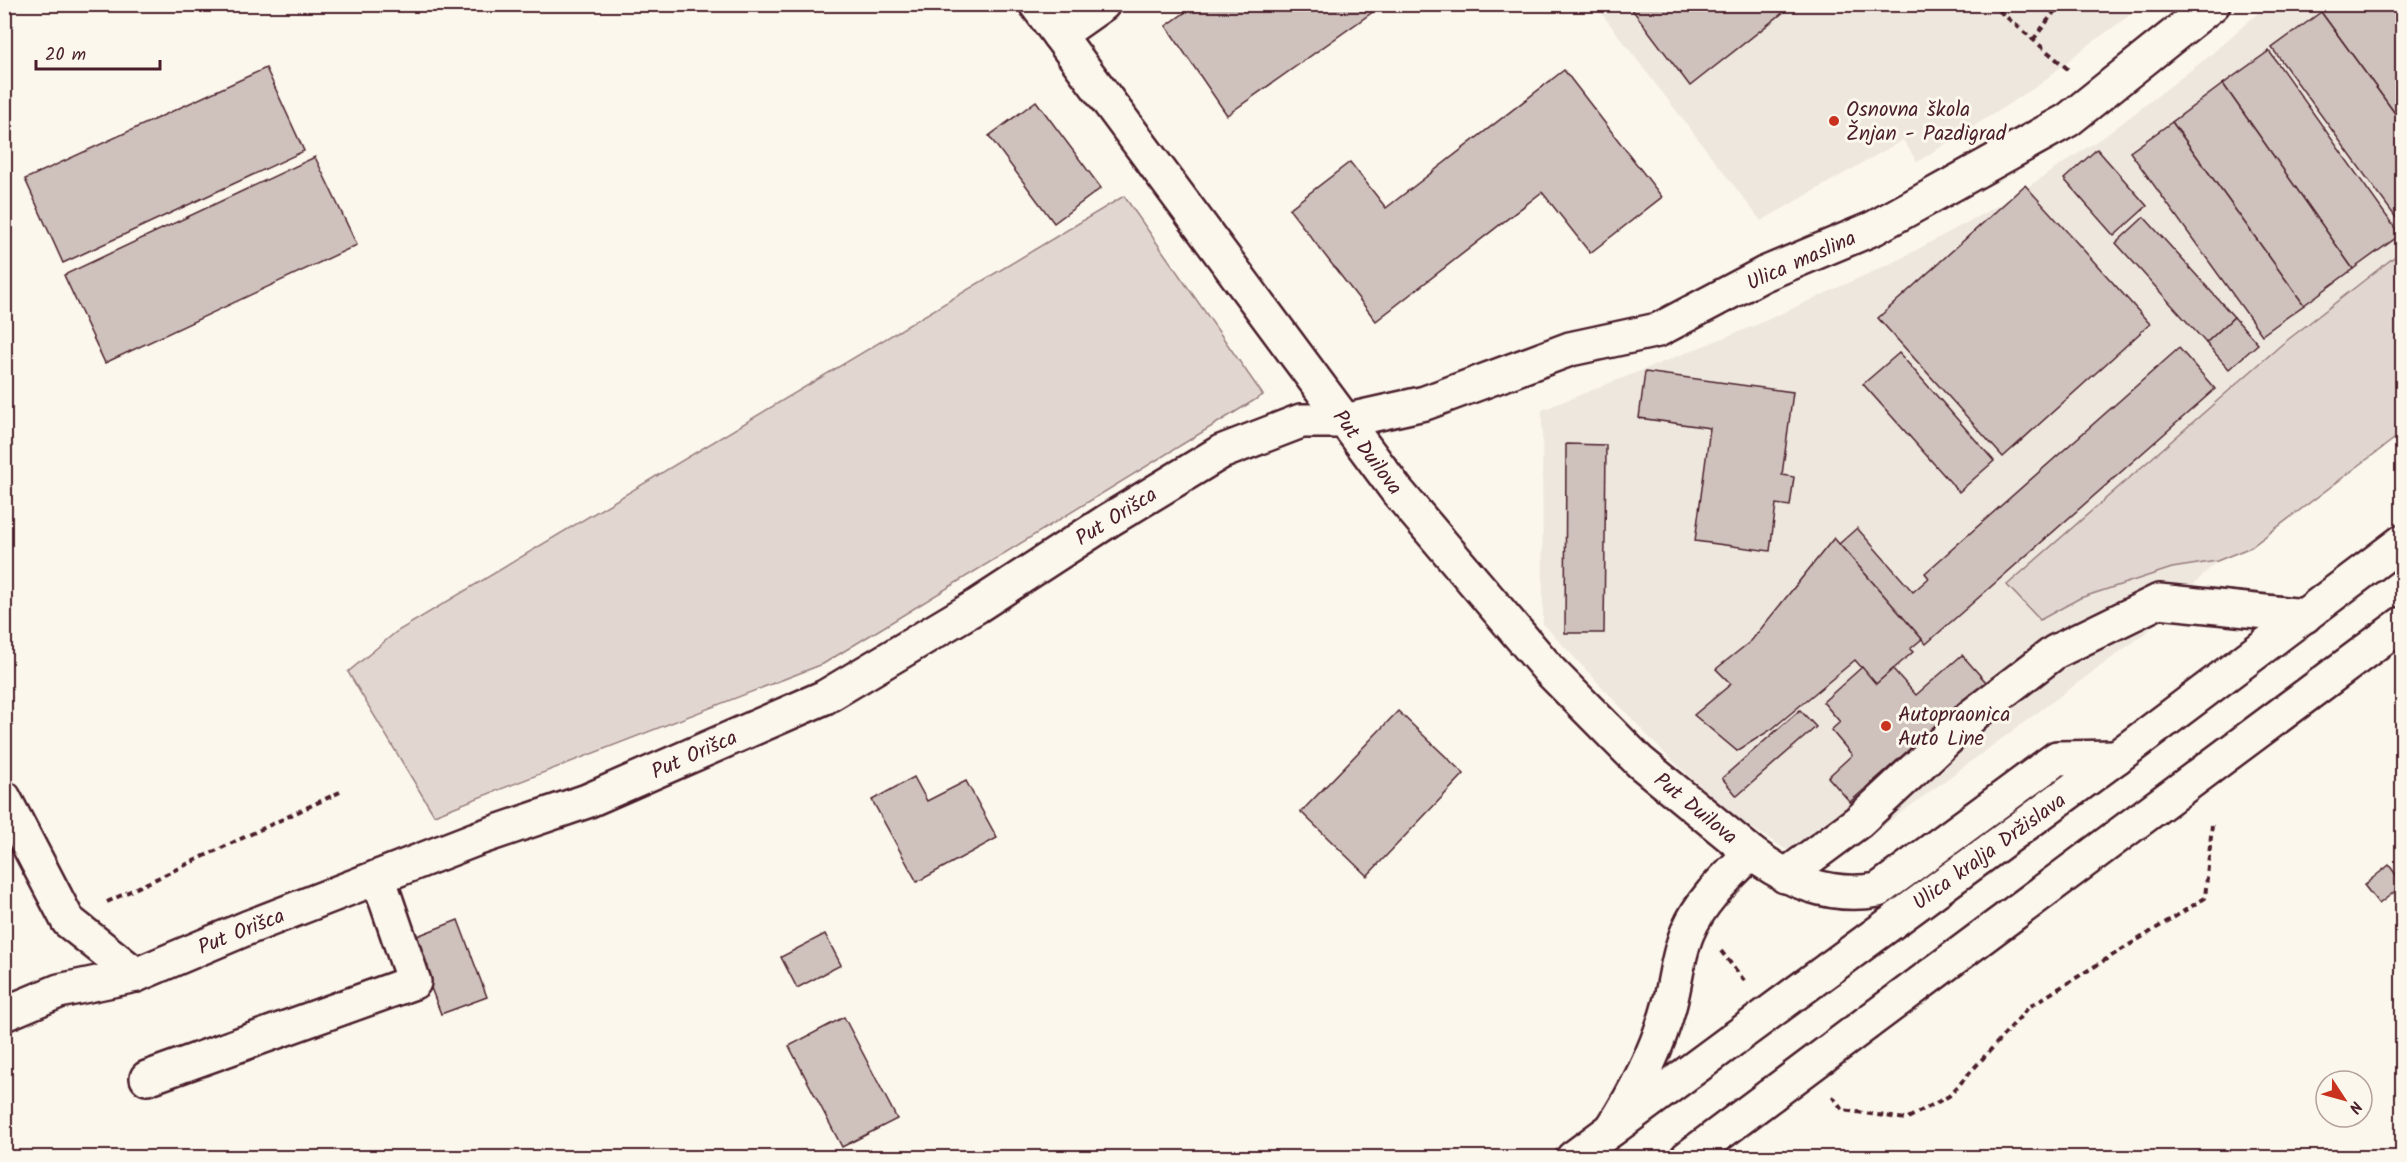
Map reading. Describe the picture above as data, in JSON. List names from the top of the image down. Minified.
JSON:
{"streets":{"main road":["Ulica maslina","Put Duilova","Put Orišca","Ulica kralja Držislava"]},"crossings":[["Ulica maslina","Put Duilova"],["Ulica maslina","Put Orišca"],["Put Duilova","Put Orišca"],["Put Duilova","Ulica kralja Držislava"]],"places":["Osnovna škola Žnjan - Pazdigrad","Autopraonica Auto Line"],"scale_bar":"20 m","north":"bottom right"}
